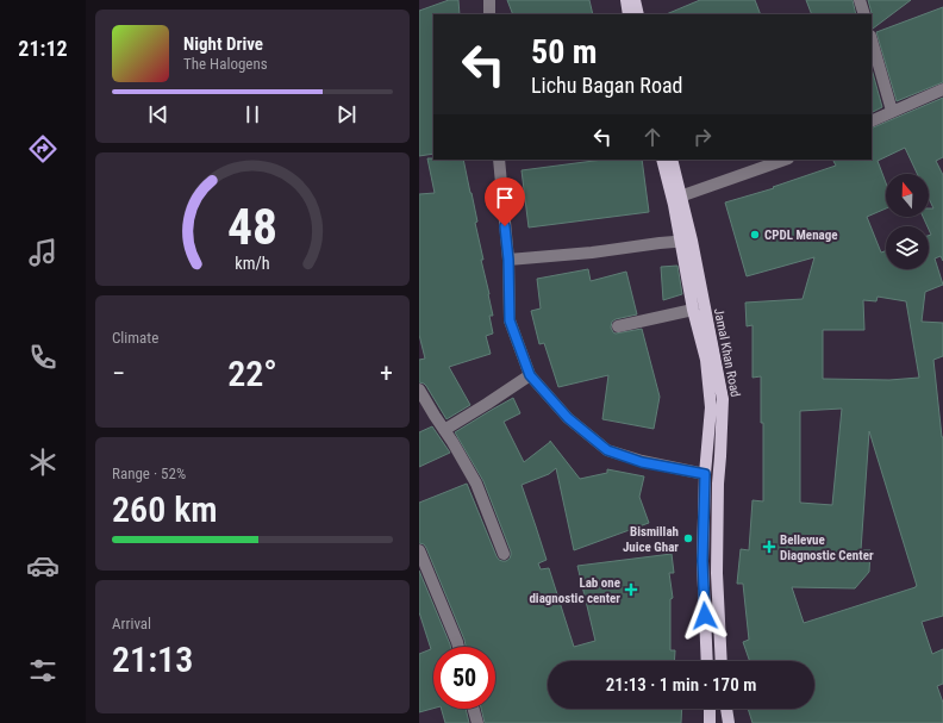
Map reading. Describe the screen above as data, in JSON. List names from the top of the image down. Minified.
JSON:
{"streets":{"main road":["Jamal Khan Road"]},"places":{"other":["CPDL Menage","Bismillah Juice Ghar"],"health":["Bellevue Diagnostic Center","Lab one diagnostic center"]},"north":"top","page":{"tabs":"21:12","turn":["50 m","Lichu Bagan Road"],"song":["Night Drive","The Halogens"],"tile":["Climate",["Range · 52%","260 km"],["Arrival","21:13"]],"heat":["−","22°","+"],"limit":"50","trip":"21:13 · 1 min · 170 m","gauge":["48","km/h"]}}
